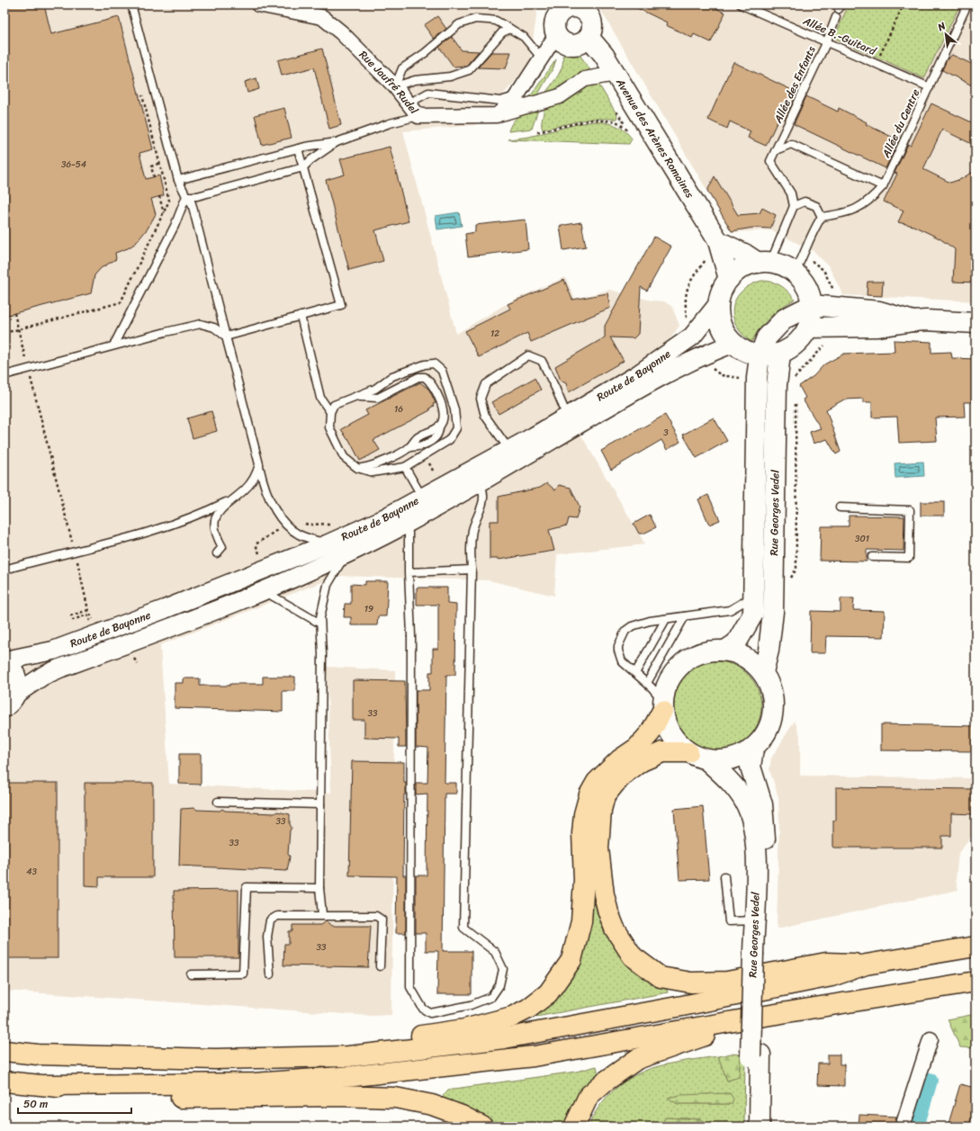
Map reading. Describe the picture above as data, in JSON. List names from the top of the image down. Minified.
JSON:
{"streets":{"main road":["Avenue des Arènes Romaines","Rue Georges Vedel"],"street":["Rue Jaufré Rudel","Route de Bayonne"],"lane":["Allée B.-Guitard","Allée des Enfants","Allée du Centre"]},"crossings":[["Allée B.-Guitard","Allée des Enfants"],["Allée B.-Guitard","Allée du Centre"],["Rue Jaufré Rudel","Avenue des Arènes Romaines"]],"house_numbers":["36-54","12","16","3","301","19","33","33","33","43","33"],"scale_bar":"50 m","north":"top left"}
